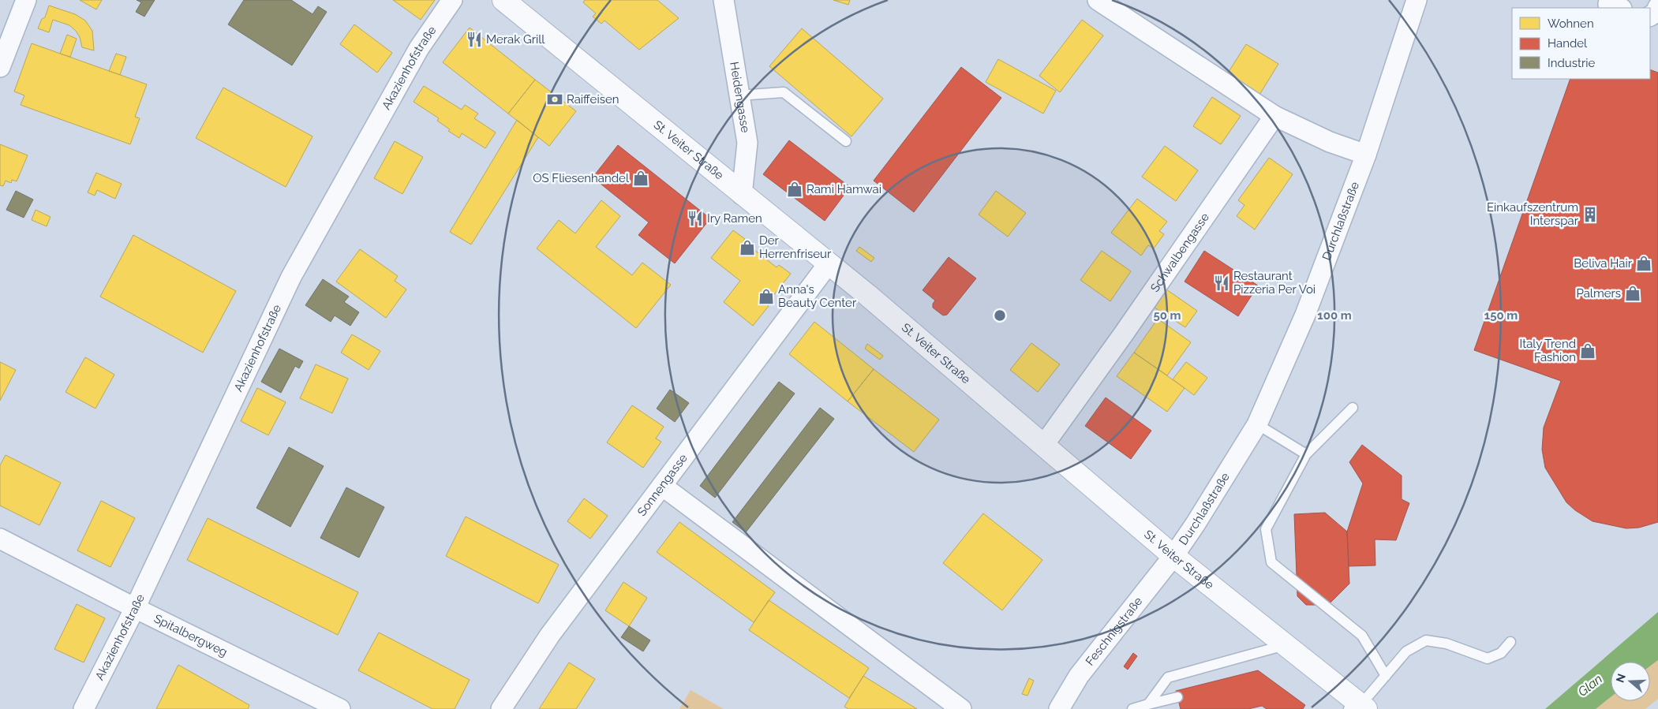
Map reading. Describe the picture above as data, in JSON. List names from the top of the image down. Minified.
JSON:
{"streets":{"main road":["St. Veiter Straße"],"street":["Akazienhofstraße","Heidengasse","Durchlaßstraße","Schwalbengasse","Sonnengasse","Feschnigstraße","Spitalbergweg"]},"crossings":[["Akazienhofstraße","Spitalbergweg"],["Heidengasse","St. Veiter Straße"],["St. Veiter Straße","Durchlaßstraße"],["St. Veiter Straße","Schwalbengasse"],["St. Veiter Straße","Sonnengasse"],["St. Veiter Straße","Feschnigstraße"],["Durchlaßstraße","Feschnigstraße"]],"water":["Glan"],"places":{"restaurant":["Merak Grill","Iry Ramen","Restaurant Pizzeria Per Voi"],"bank":["Raiffeisen"],"shop":["OS Fliesenhandel","Rami Hamwai","Der Herrenfriseur","Beliva Hair","Palmers","Anna's Beauty Center","Italy Trend Fashion"],"building":["Einkaufszentrum Interspar"]},"legend":["Wohnen","Handel","Industrie"],"north":"left","rings":["50 m","100 m","150 m"]}
